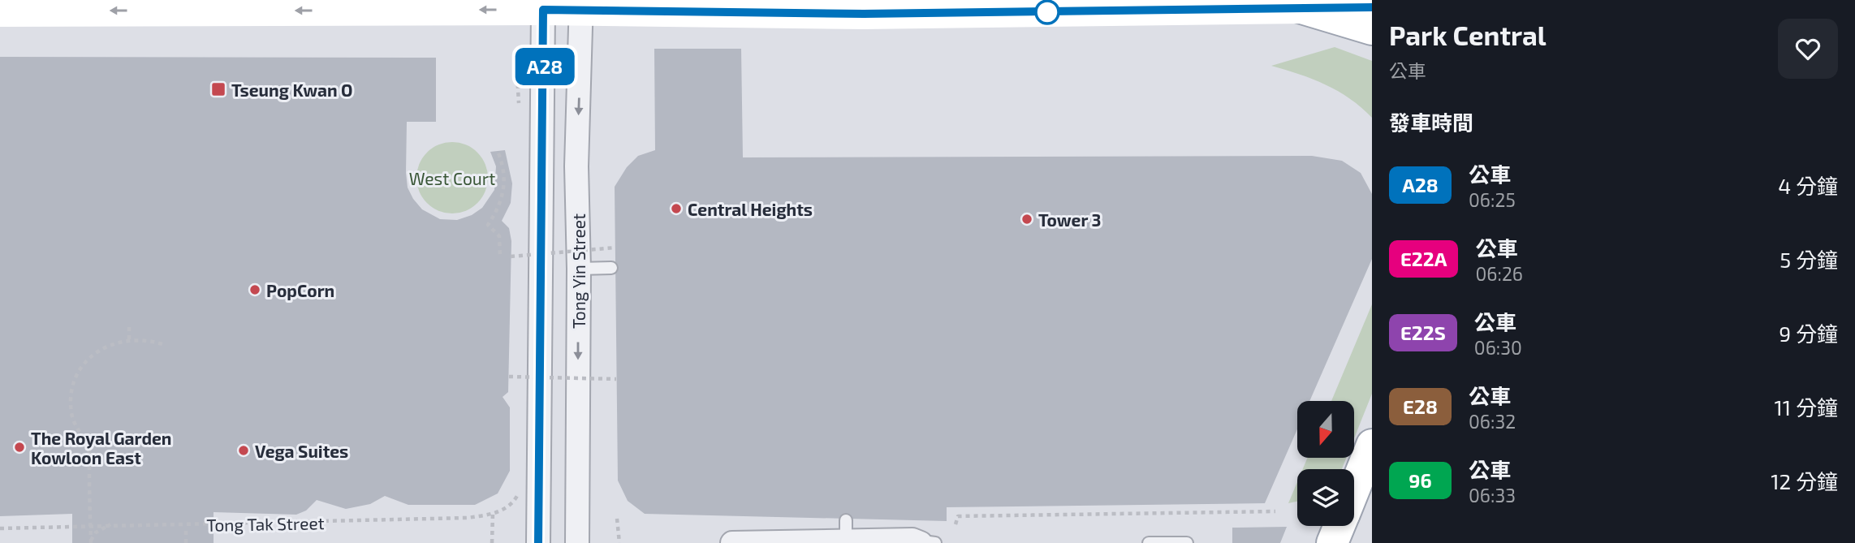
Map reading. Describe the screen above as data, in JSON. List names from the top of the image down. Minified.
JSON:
{"streets":{"street":["Tong Yin Street"],"path":["Tong Tak Street"]},"parks":["West Court"],"places":{"transit":["Tseung Kwan O"],"other":["Central Heights","Tower 3","PopCorn","The Royal Garden Kowloon East","Vega Suites"]},"lines":["bus line A28"],"north":"bottom","page":{"on_map":"A28","heading":[["Park Central","公車"],"發車時間"],"list":[{"mark":"A28","name":"公車","note":"06:25","value":"4 分鐘"},{"mark":"E22A","name":"公車","note":"06:26","value":"5 分鐘"},{"mark":"E22S","name":"公車","note":"06:30","value":"9 分鐘"},{"mark":"E28","name":"公車","note":"06:32","value":"11 分鐘"},{"mark":"96","name":"公車","note":"06:33","value":"12 分鐘"}]}}
